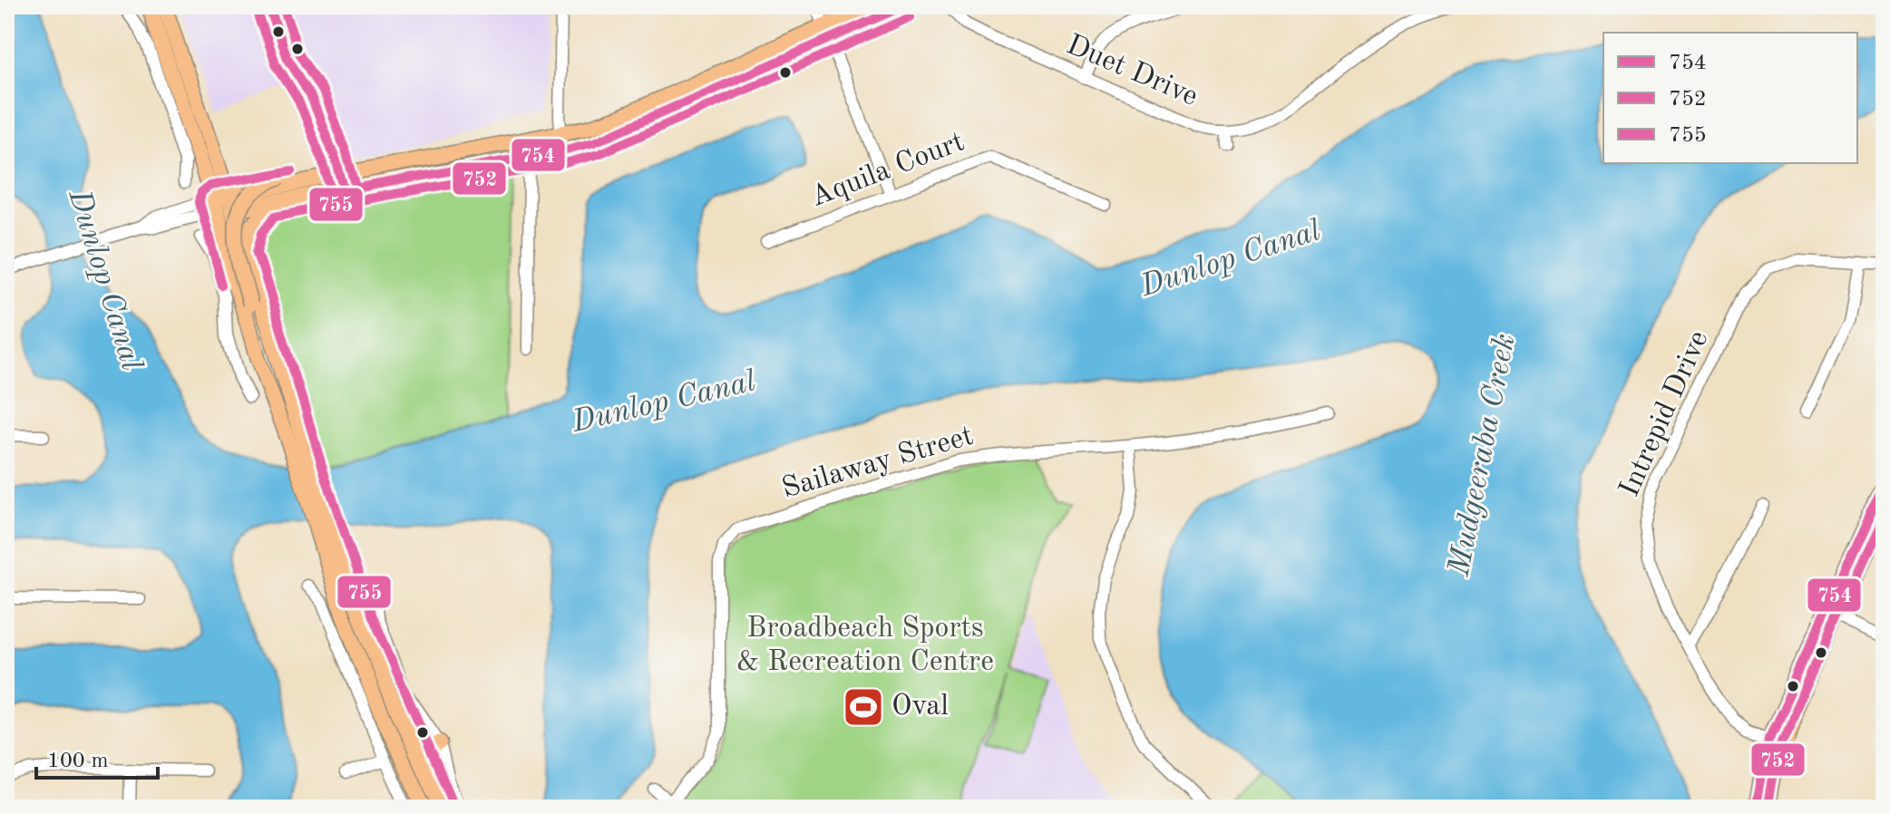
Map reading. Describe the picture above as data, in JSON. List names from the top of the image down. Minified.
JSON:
{"streets":{"street":["Duet Drive","Aquila Court","Intrepid Drive","Sailaway Street"]},"water":["Dunlop Canal","Mudgeeraba Creek"],"parks":["Broadbeach Sports & Recreation Centre"],"places":{"sports":["Oval"]},"lines":["transit line 754","transit line 755","transit line 752"],"legend":["754","752","755"],"scale_bar":"100 m"}
